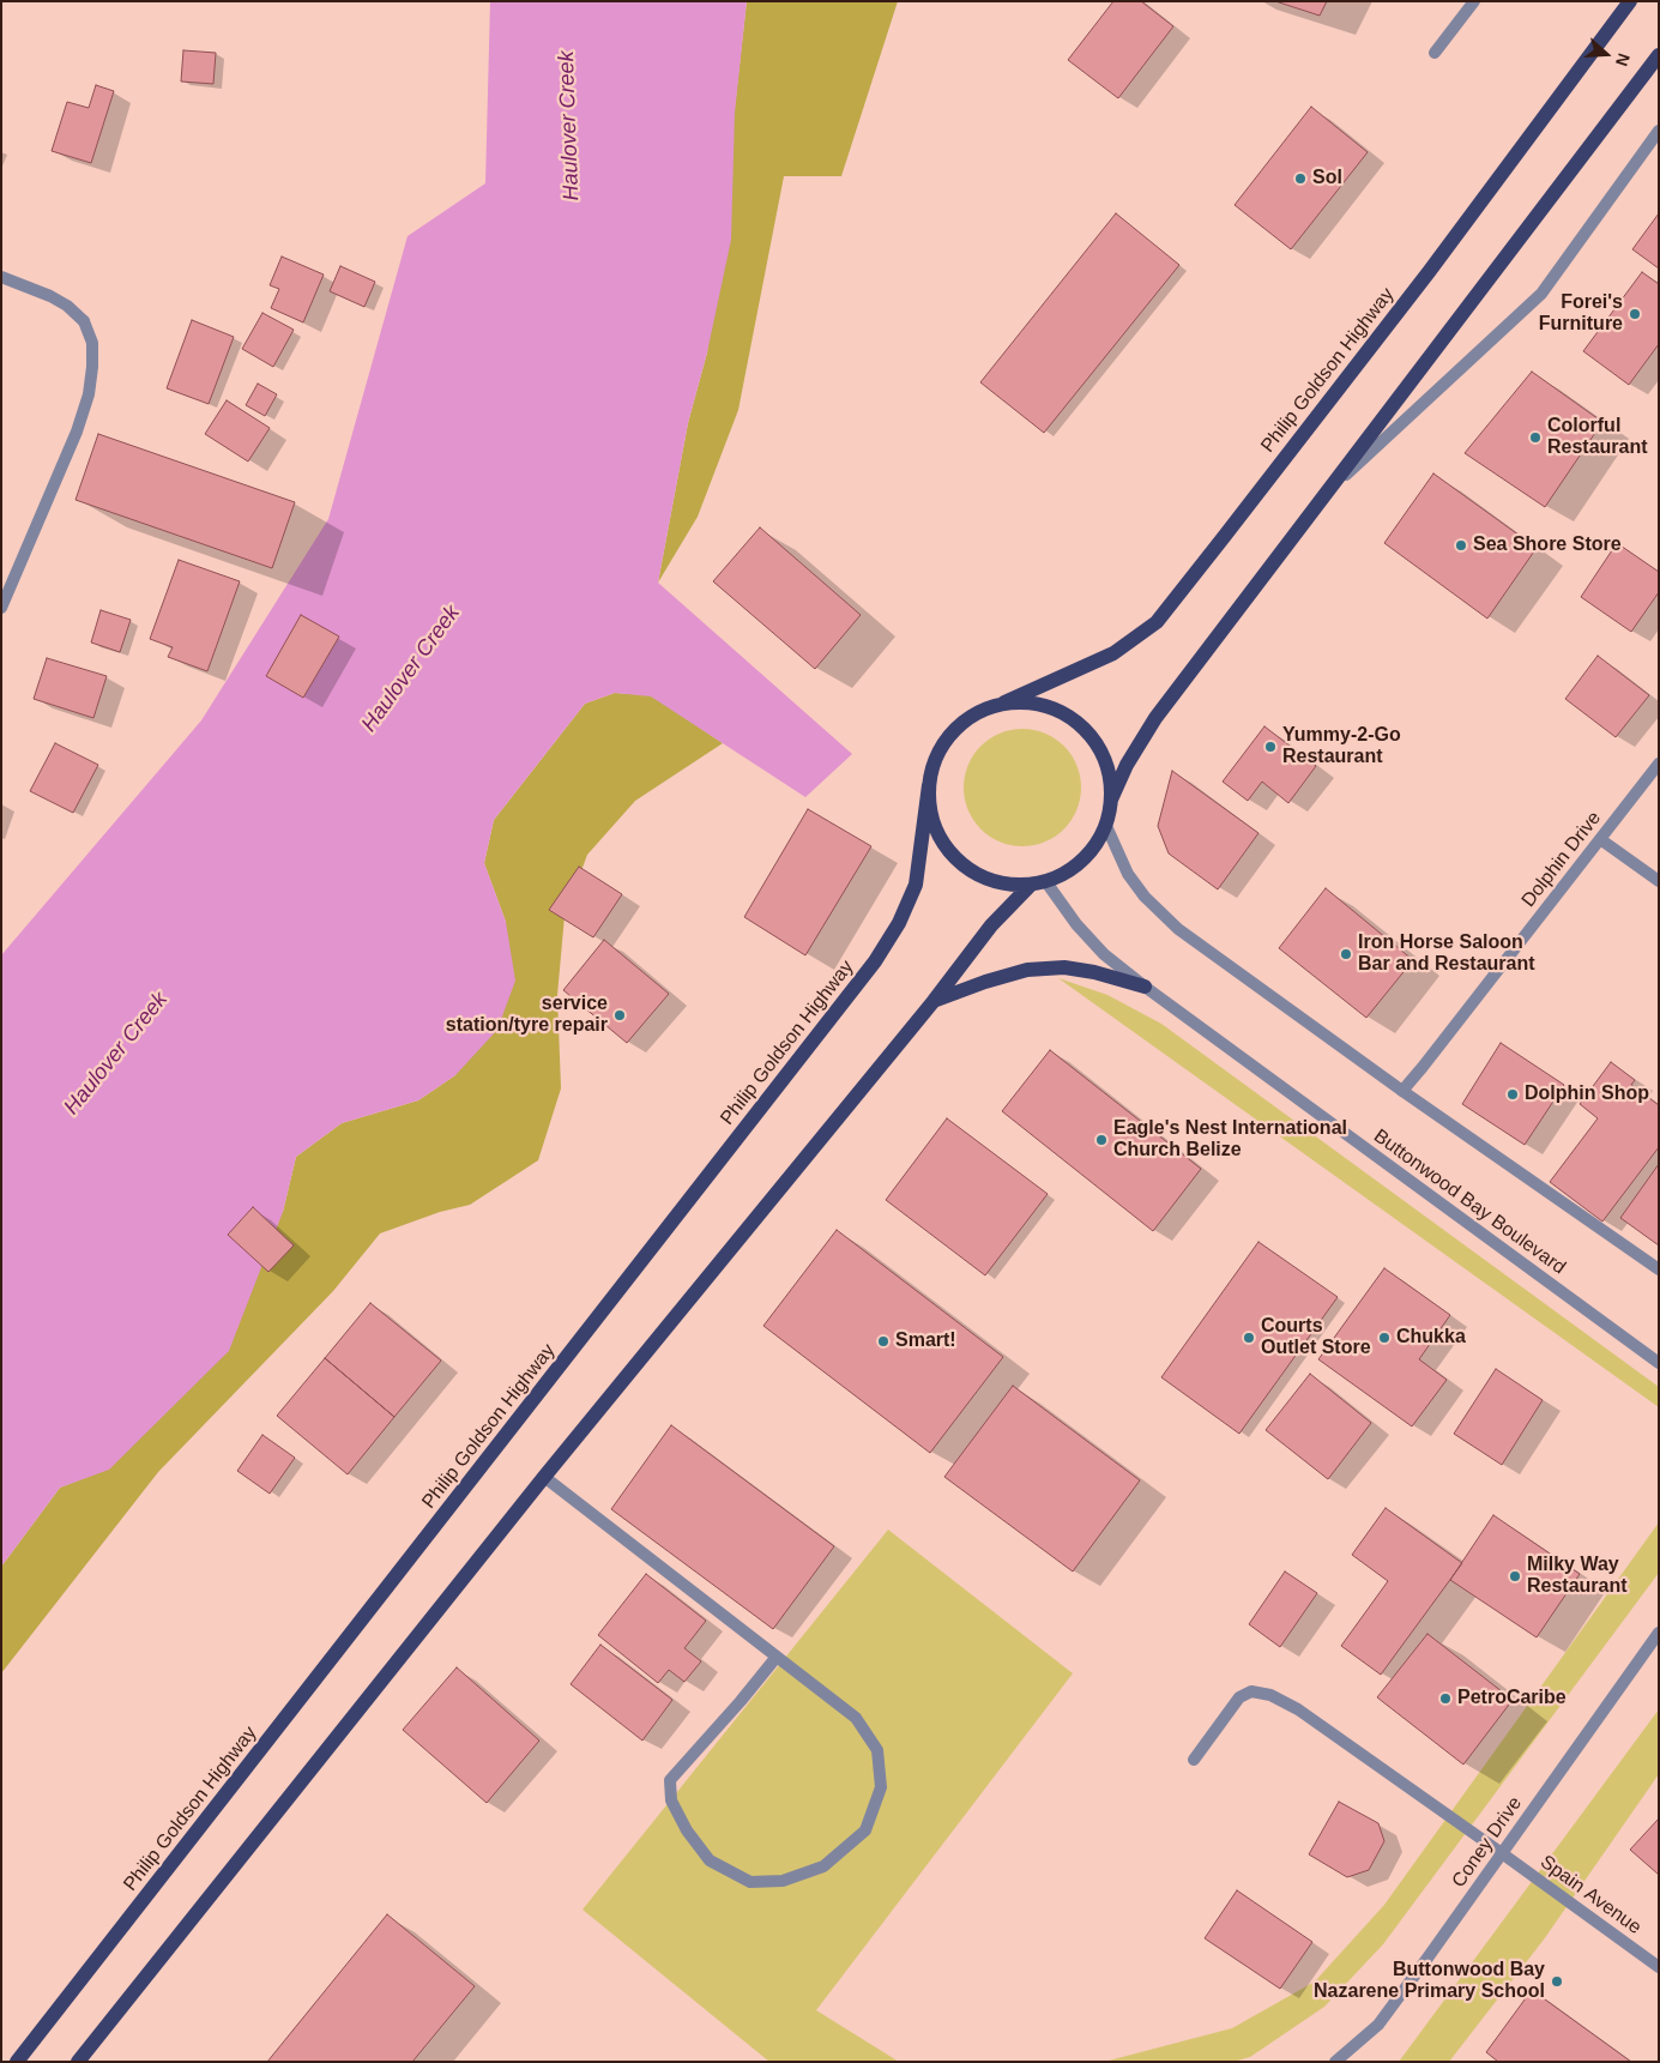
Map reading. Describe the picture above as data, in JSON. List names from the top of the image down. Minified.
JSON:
{"streets":{"main road":["Philip Goldson Highway"],"street":["Dolphin Drive","Buttonwood Bay Boulevard","Coney Drive","Spain Avenue"]},"crossings":[["Philip Goldson Highway","Buttonwood Bay Boulevard"],["Coney Drive","Spain Avenue"]],"water":["Haulover Creek"],"places":["Sol","Forei's Furniture","Colorful Restaurant","Sea Shore Store","Yummy-2-Go Restaurant","Iron Horse Saloon Bar and Restaurant","service station/tyre repair","Dolphin Shop","Eagle's Nest International Church Belize","Courts Outlet Store","Chukka","Smart!","Milky Way Restaurant","PetroCaribe","Buttonwood Bay Nazarene Primary School"],"north":"right"}
